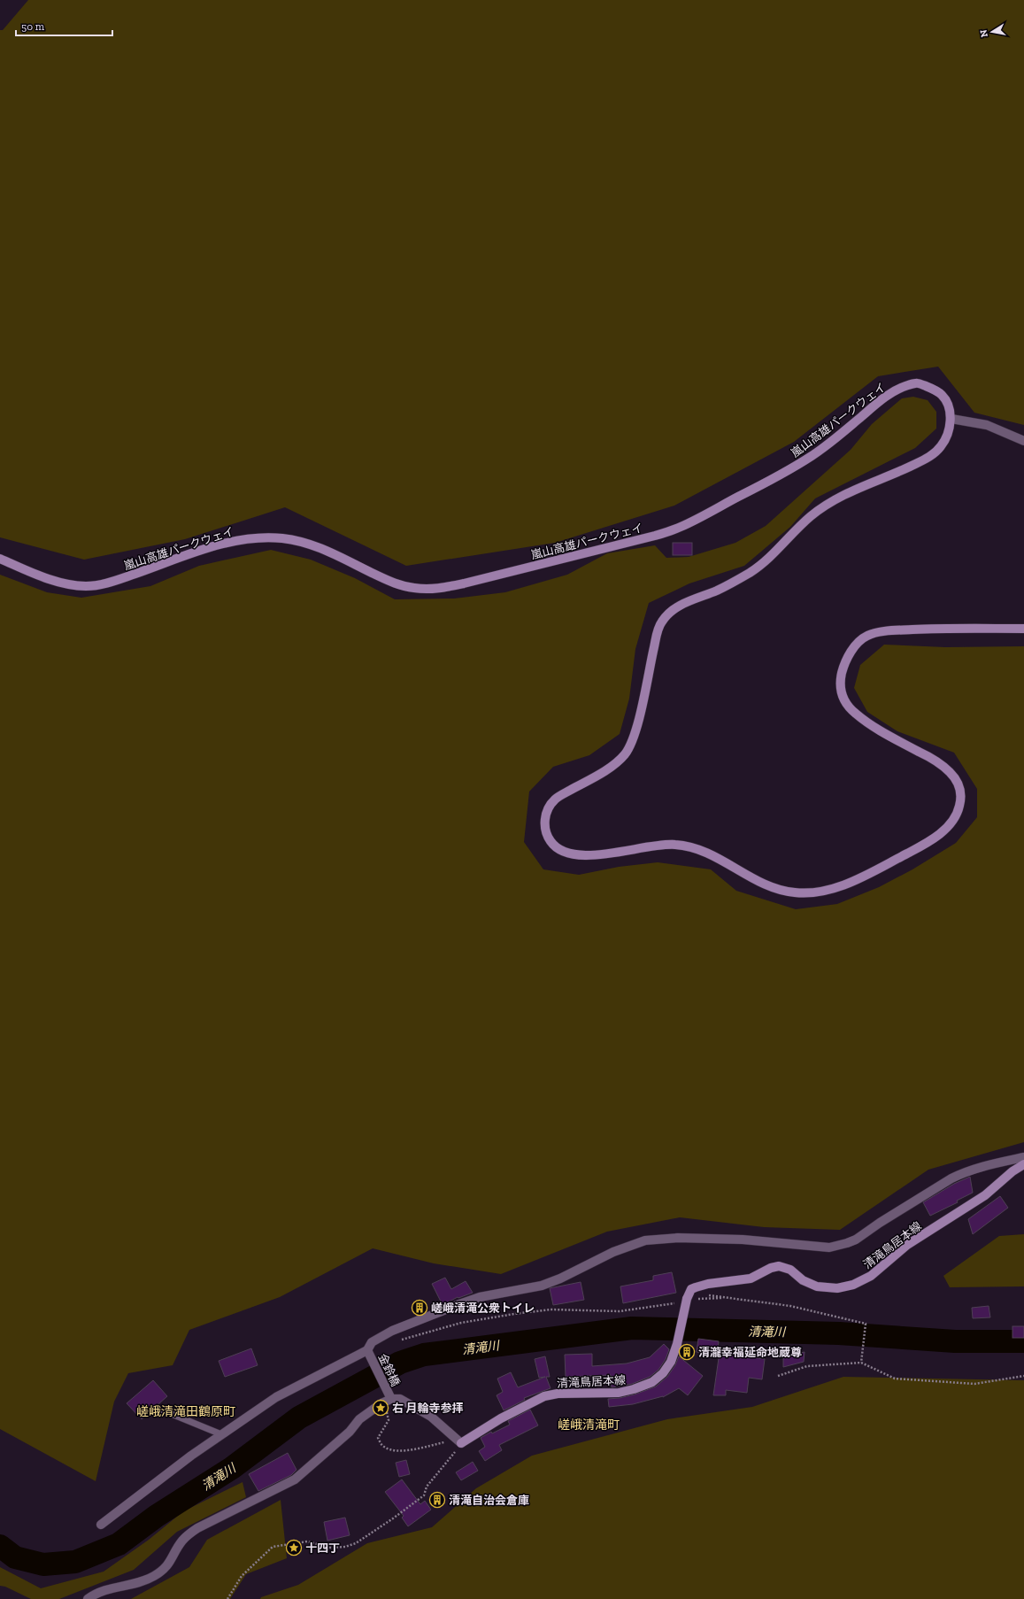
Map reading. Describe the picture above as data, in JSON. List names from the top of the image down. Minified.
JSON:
{"streets":{"street":["嵐山高雄パークウェイ","清滝鳥居本線","金鈴橋"]},"districts":["嵯峨清滝田鶴原町","嵯峨清滝町"],"water":["清滝川"],"places":{"building":["嵯峨清滝公衆トイレ","清瀧幸福延命地蔵尊","清滝自治会倉庫"],"place":["右 月輪寺参拝","十四丁"]},"scale_bar":"50 m","north":"left"}
